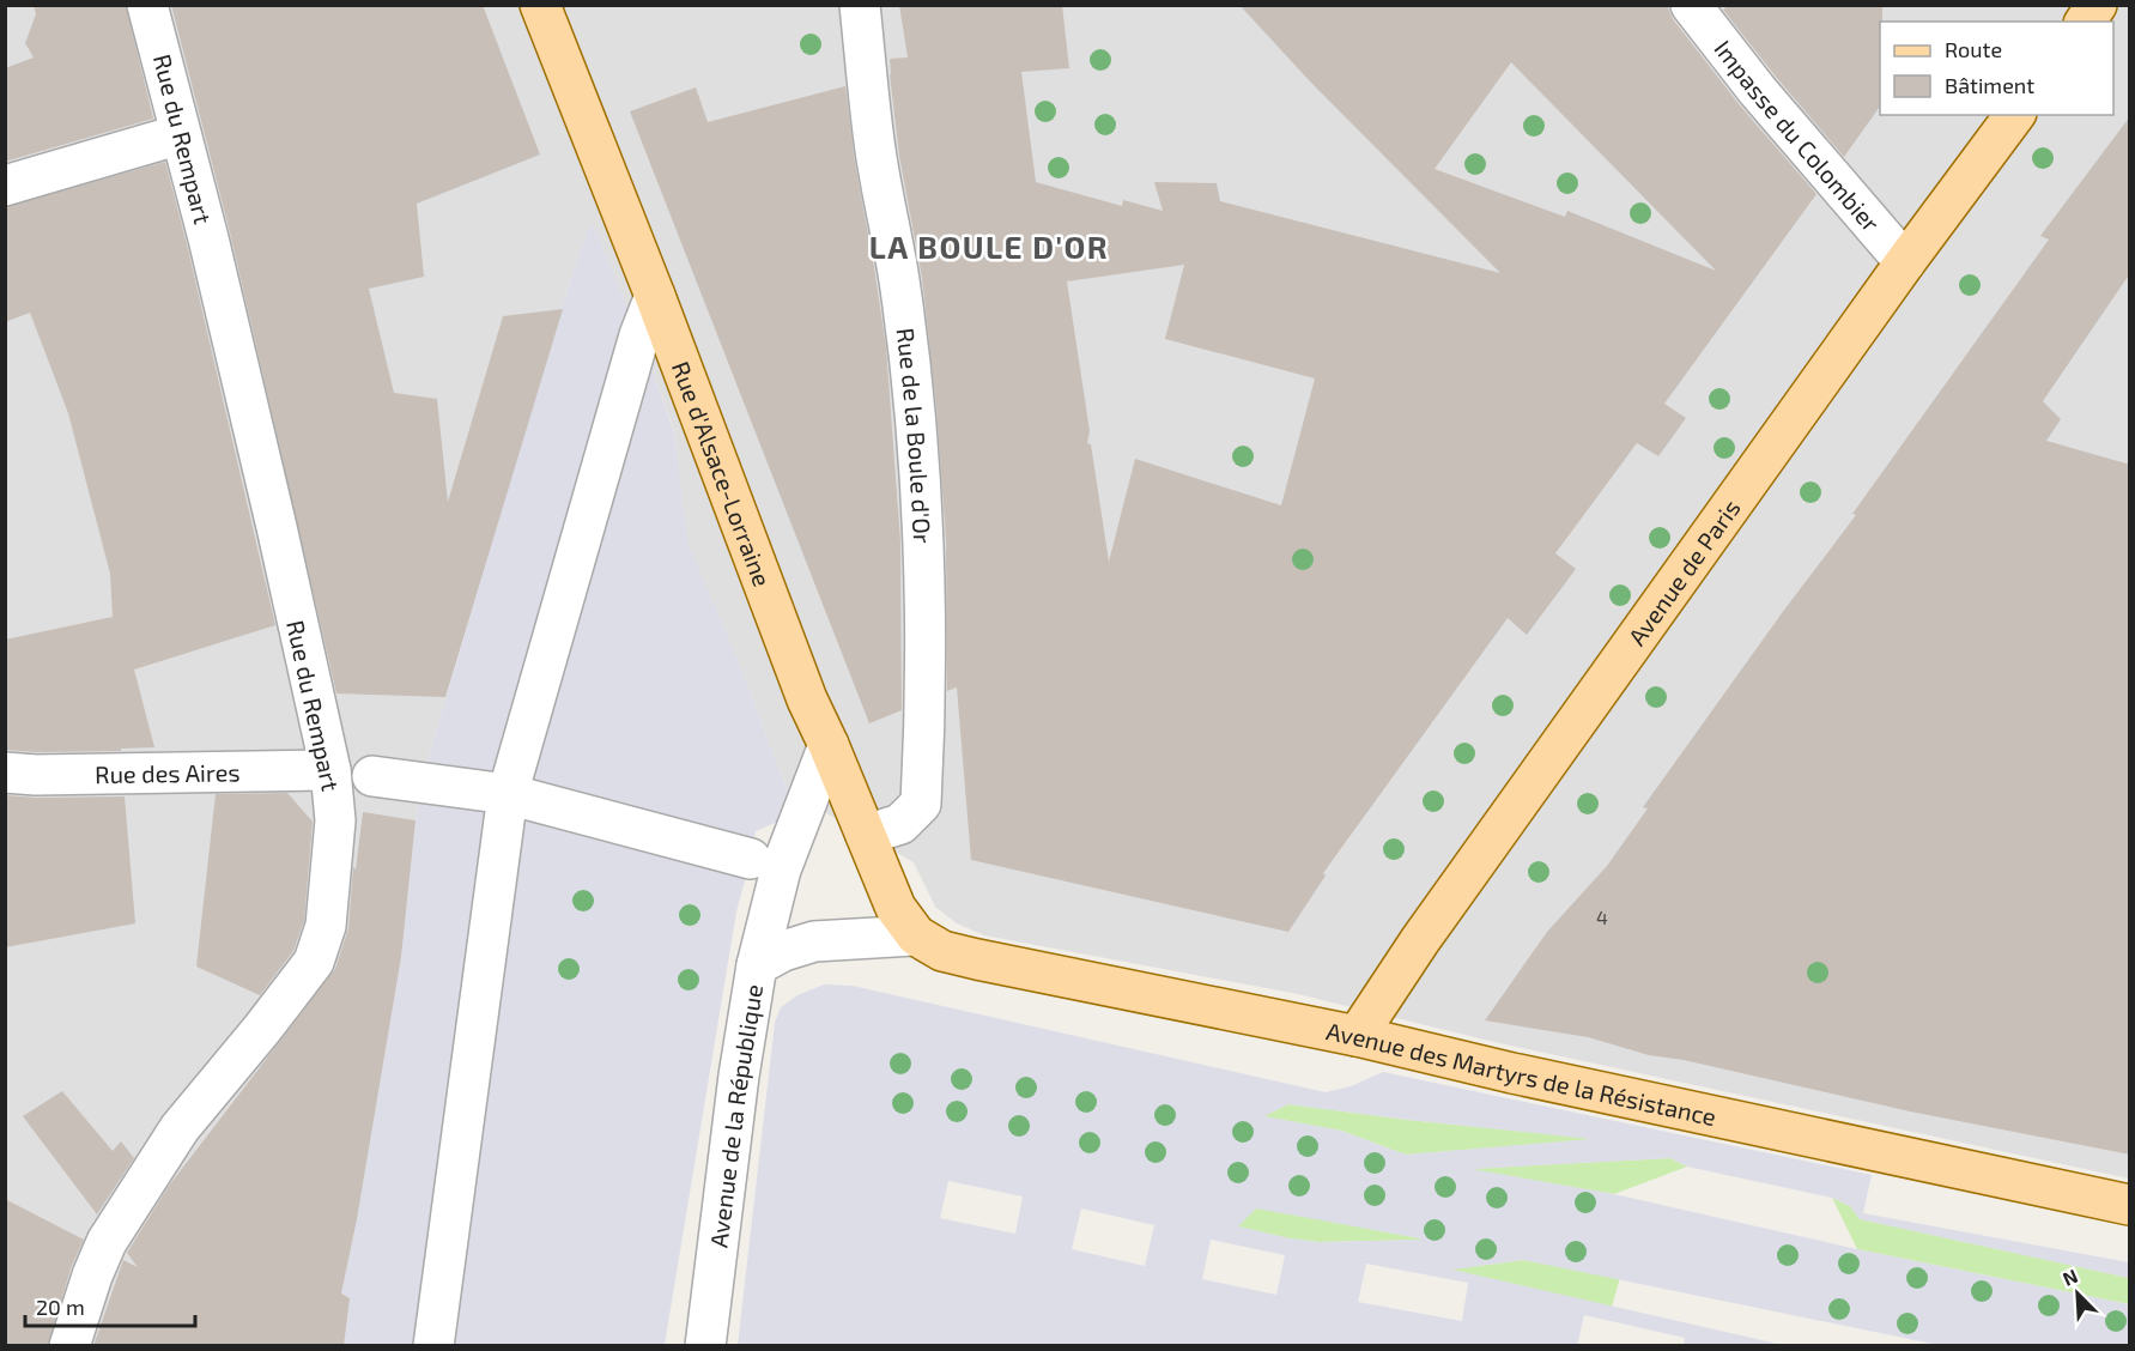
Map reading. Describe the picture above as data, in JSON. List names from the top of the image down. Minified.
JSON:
{"streets":{"main road":["Rue d'Alsace-Lorraine","Avenue de Paris","Avenue des Martyrs de la Résistance"],"street":["Impasse du Colombier","Rue du Rempart","Rue de la Boule d'Or","Rue des Aires","Avenue de la République"]},"crossings":[["Impasse du Colombier","Avenue de Paris"],["Rue du Rempart","Rue des Aires"],["Rue de la Boule d'Or","Rue d'Alsace-Lorraine"],["Rue d'Alsace-Lorraine","Avenue des Martyrs de la Résistance"],["Rue d'Alsace-Lorraine","Avenue de la République"],["Avenue de Paris","Avenue des Martyrs de la Résistance"],["Avenue des Martyrs de la Résistance","Avenue de la République"]],"districts":["LA BOULE D'OR"],"house_numbers":["4"],"legend":["Route","Bâtiment"],"scale_bar":"20 m","north":"top left"}
